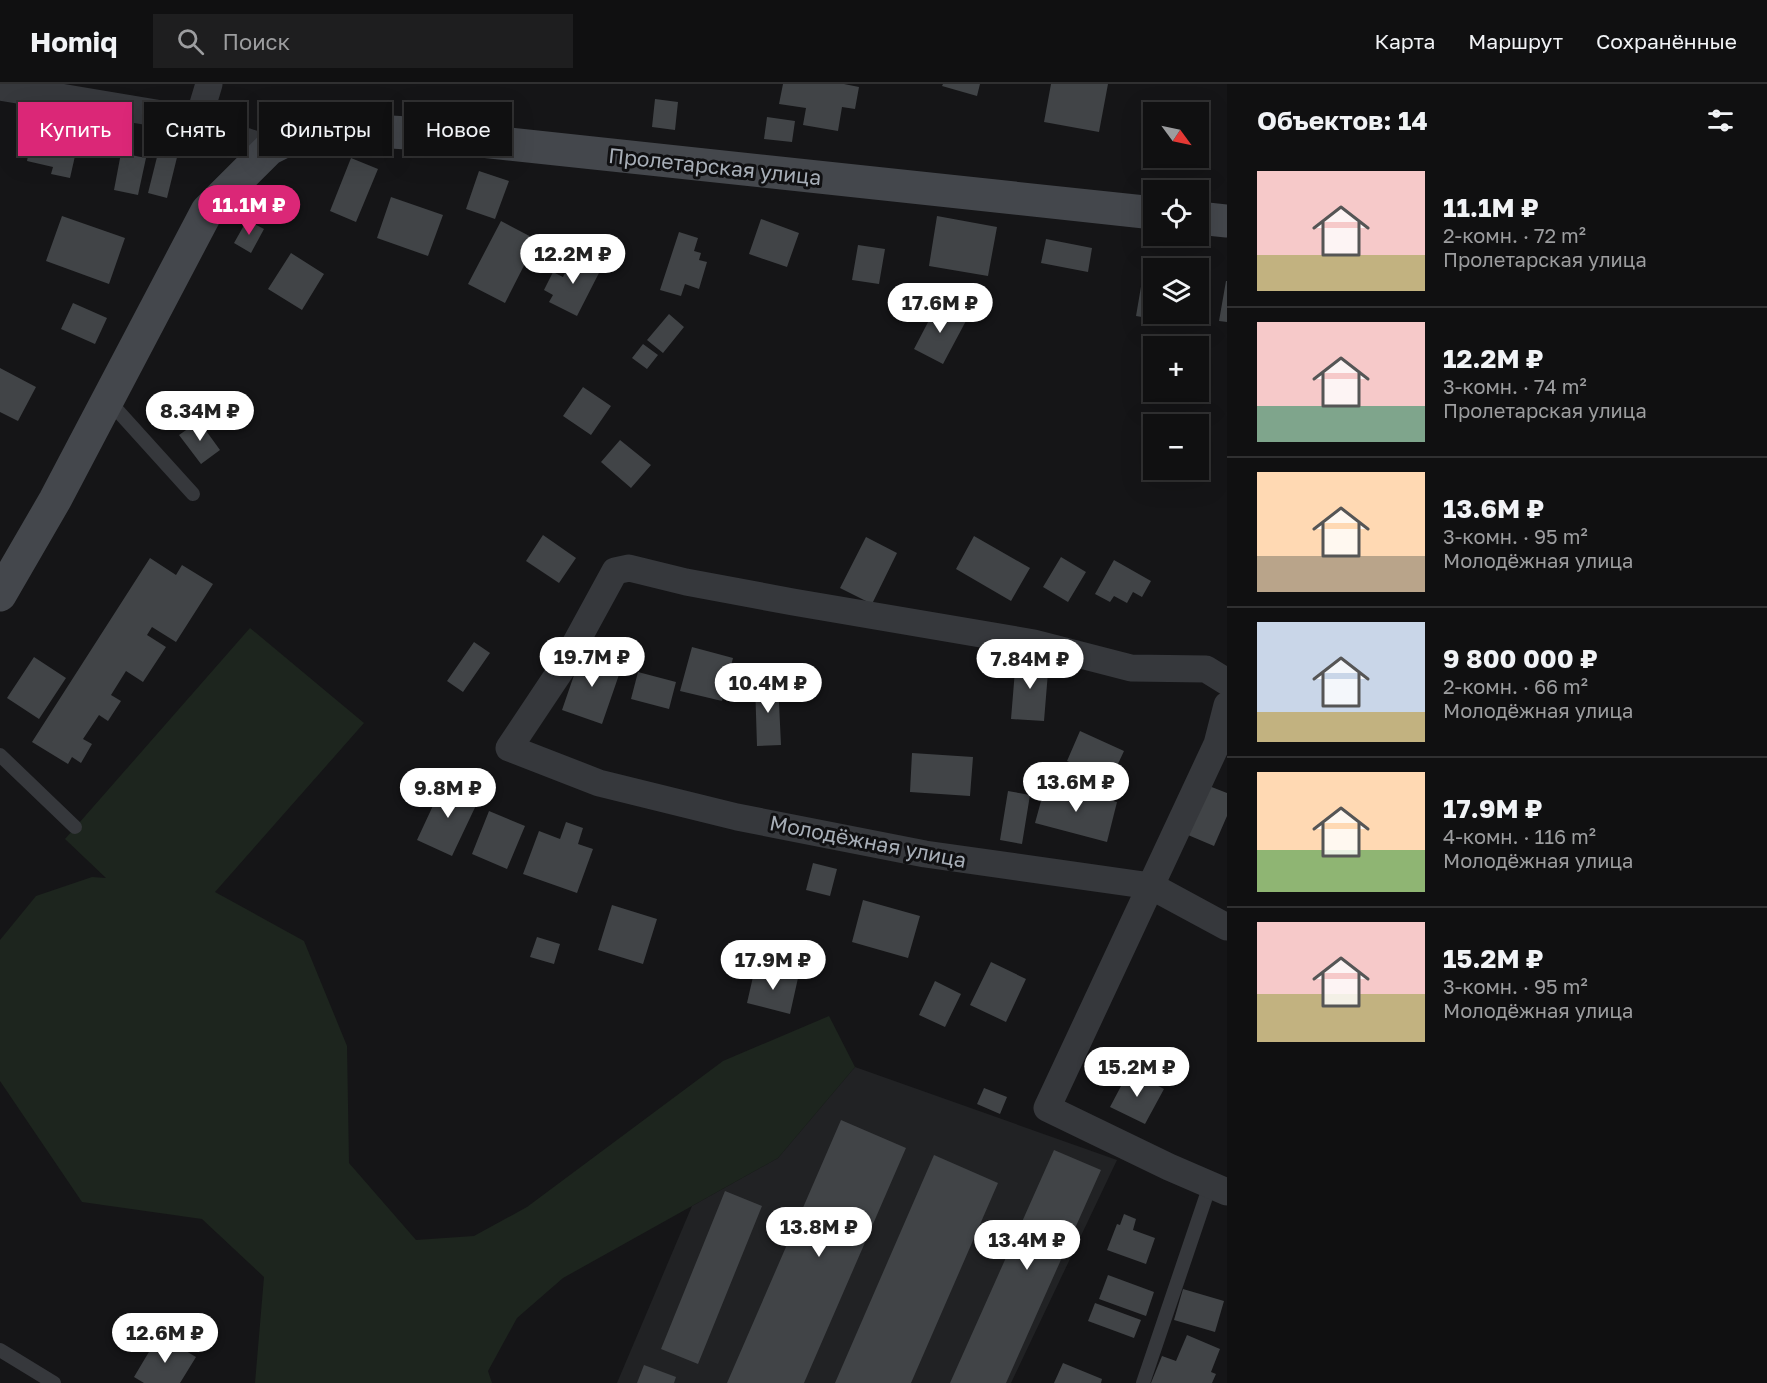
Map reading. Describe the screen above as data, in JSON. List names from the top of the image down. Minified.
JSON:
{"streets":{"main road":["Пролетарская улица"],"street":["Молодёжная улица"]},"north":"bottom right","page":{"header":"Homiq","search":"Поиск","nav":["Карта","Маршрут","Сохранённые"],"heading":"Объектов: 14","map_buttons":["+","−"],"chip":["Купить","Снять","Фильтры","Новое"],"list":[{"name":"11.1M ₽","note":"2-комн. · 72 m² · Пролетарская улица"},{"name":"12.2M ₽","note":"3-комн. · 74 m² · Пролетарская улица"},{"name":"13.6M ₽","note":"3-комн. · 95 m² · Молодёжная улица"},{"name":"9 800 000 ₽","note":"2-комн. · 66 m² · Молодёжная улица"},{"name":"17.9M ₽","note":"4-комн. · 116 m² · Молодёжная улица"},{"name":"15.2M ₽","note":"3-комн. · 95 m² · Молодёжная улица"}],"price":["11.1M ₽","12.2M ₽","17.6M ₽","8.34M ₽","19.7M ₽","7.84M ₽","10.4M ₽","13.6M ₽","9.8M ₽","17.9M ₽","15.2M ₽","13.8M ₽","13.4M ₽","12.6M ₽"]}}
